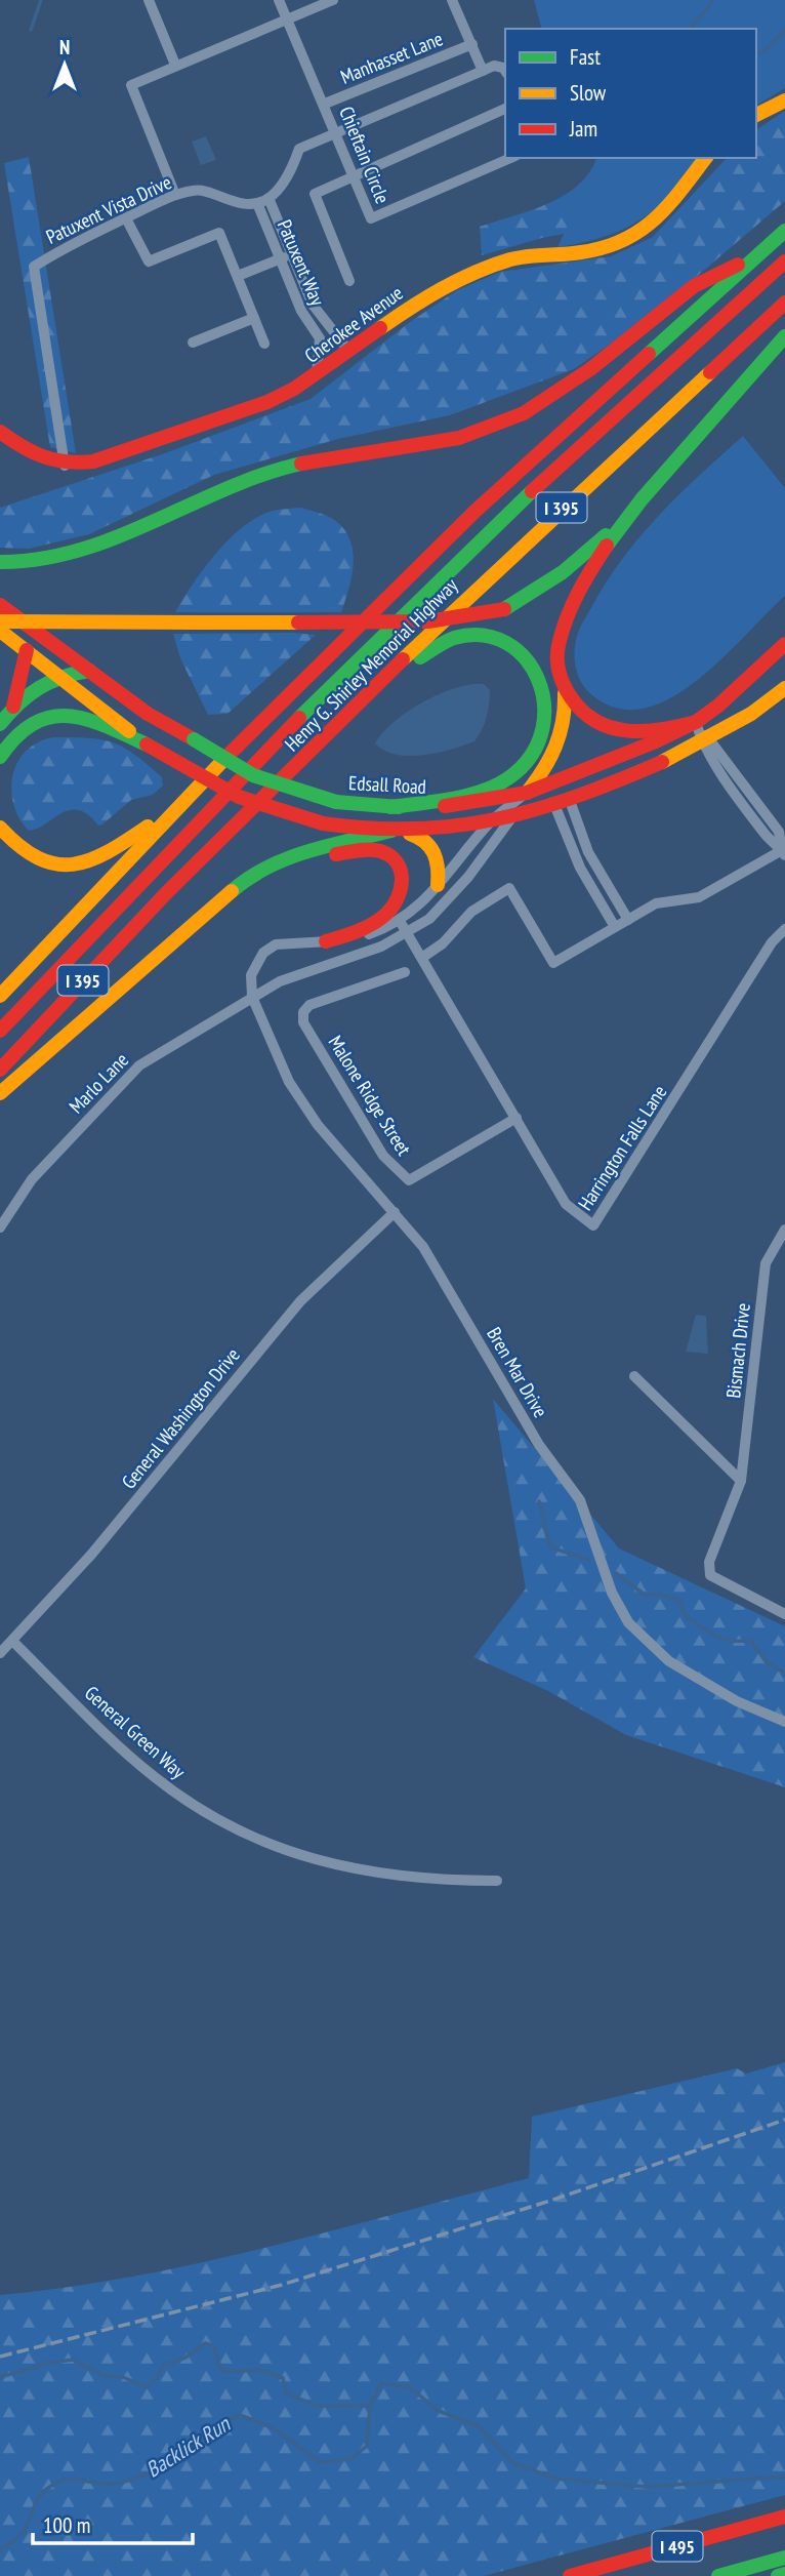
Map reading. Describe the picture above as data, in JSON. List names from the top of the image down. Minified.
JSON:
{"streets":{"main road":["Cherokee Avenue","I 395","Henry G. Shirley Memorial Highway","Edsall Road","I 495"],"street":["Manhasset Lane","Chieftain Circle","Patuxent Vista Drive","Patuxent Way","Marlo Lane","Malone Ridge Street","Harrington Falls Lane","Bismach Drive","Bren Mar Drive","General Washington Drive","General Green Way"]},"crossings":[["Manhasset Lane","Chieftain Circle"],["Patuxent Vista Drive","Patuxent Way"],["Patuxent Vista Drive","Cherokee Avenue"],["Patuxent Way","Cherokee Avenue"],["Marlo Lane","Bren Mar Drive"],["Malone Ridge Street","Harrington Falls Lane"],["Bren Mar Drive","General Washington Drive"],["General Washington Drive","General Green Way"]],"water":["Backlick Run"],"legend":["Fast","Slow","Jam"],"scale_bar":"100 m","north":"top"}
